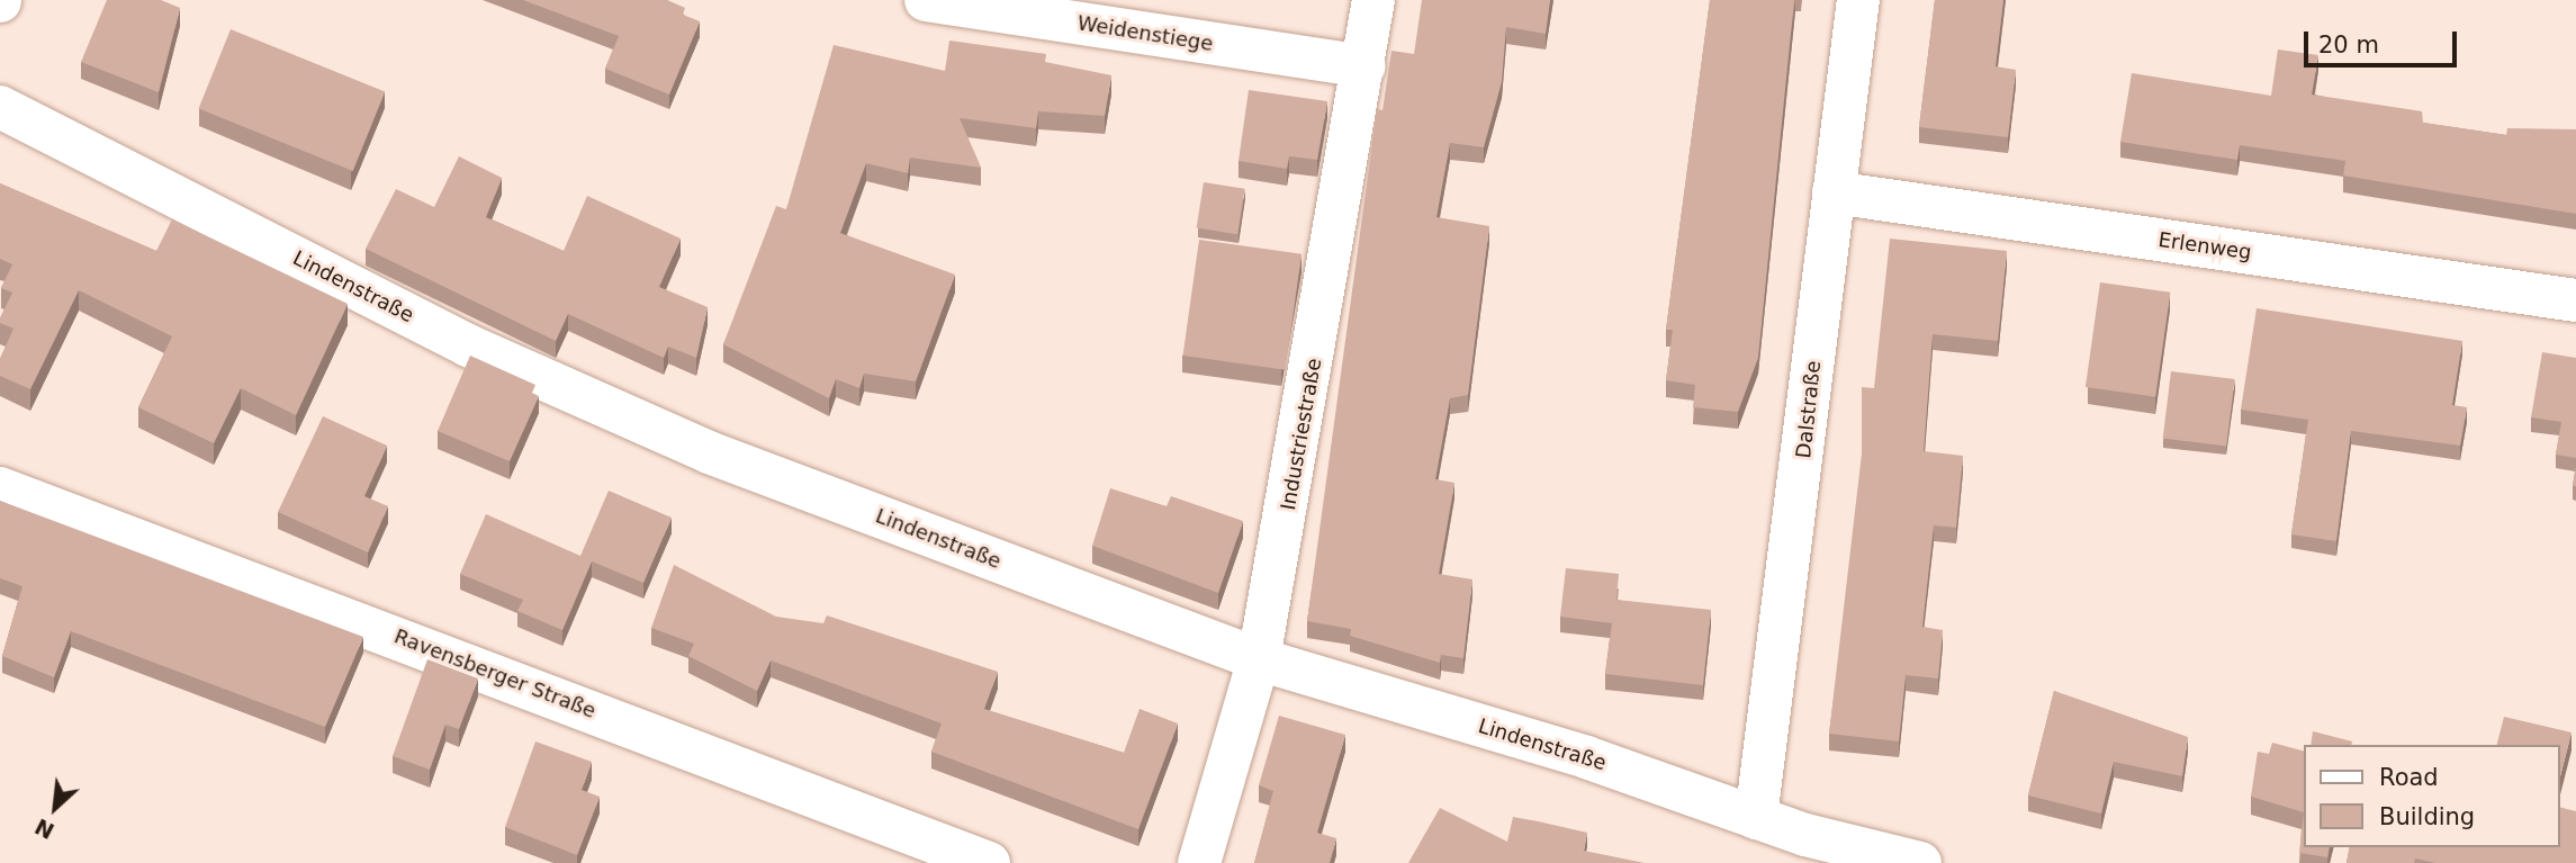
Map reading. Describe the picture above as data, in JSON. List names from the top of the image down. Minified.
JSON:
{"streets":{"street":["Weidenstiege","Erlenweg","Lindenstraße","Dalstraße","Industriestraße","Ravensberger Straße"]},"crossings":[["Weidenstiege","Industriestraße"],["Erlenweg","Dalstraße"],["Lindenstraße","Dalstraße"],["Lindenstraße","Industriestraße"]],"legend":["Road","Building"],"scale_bar":"20 m","north":"bottom left"}
